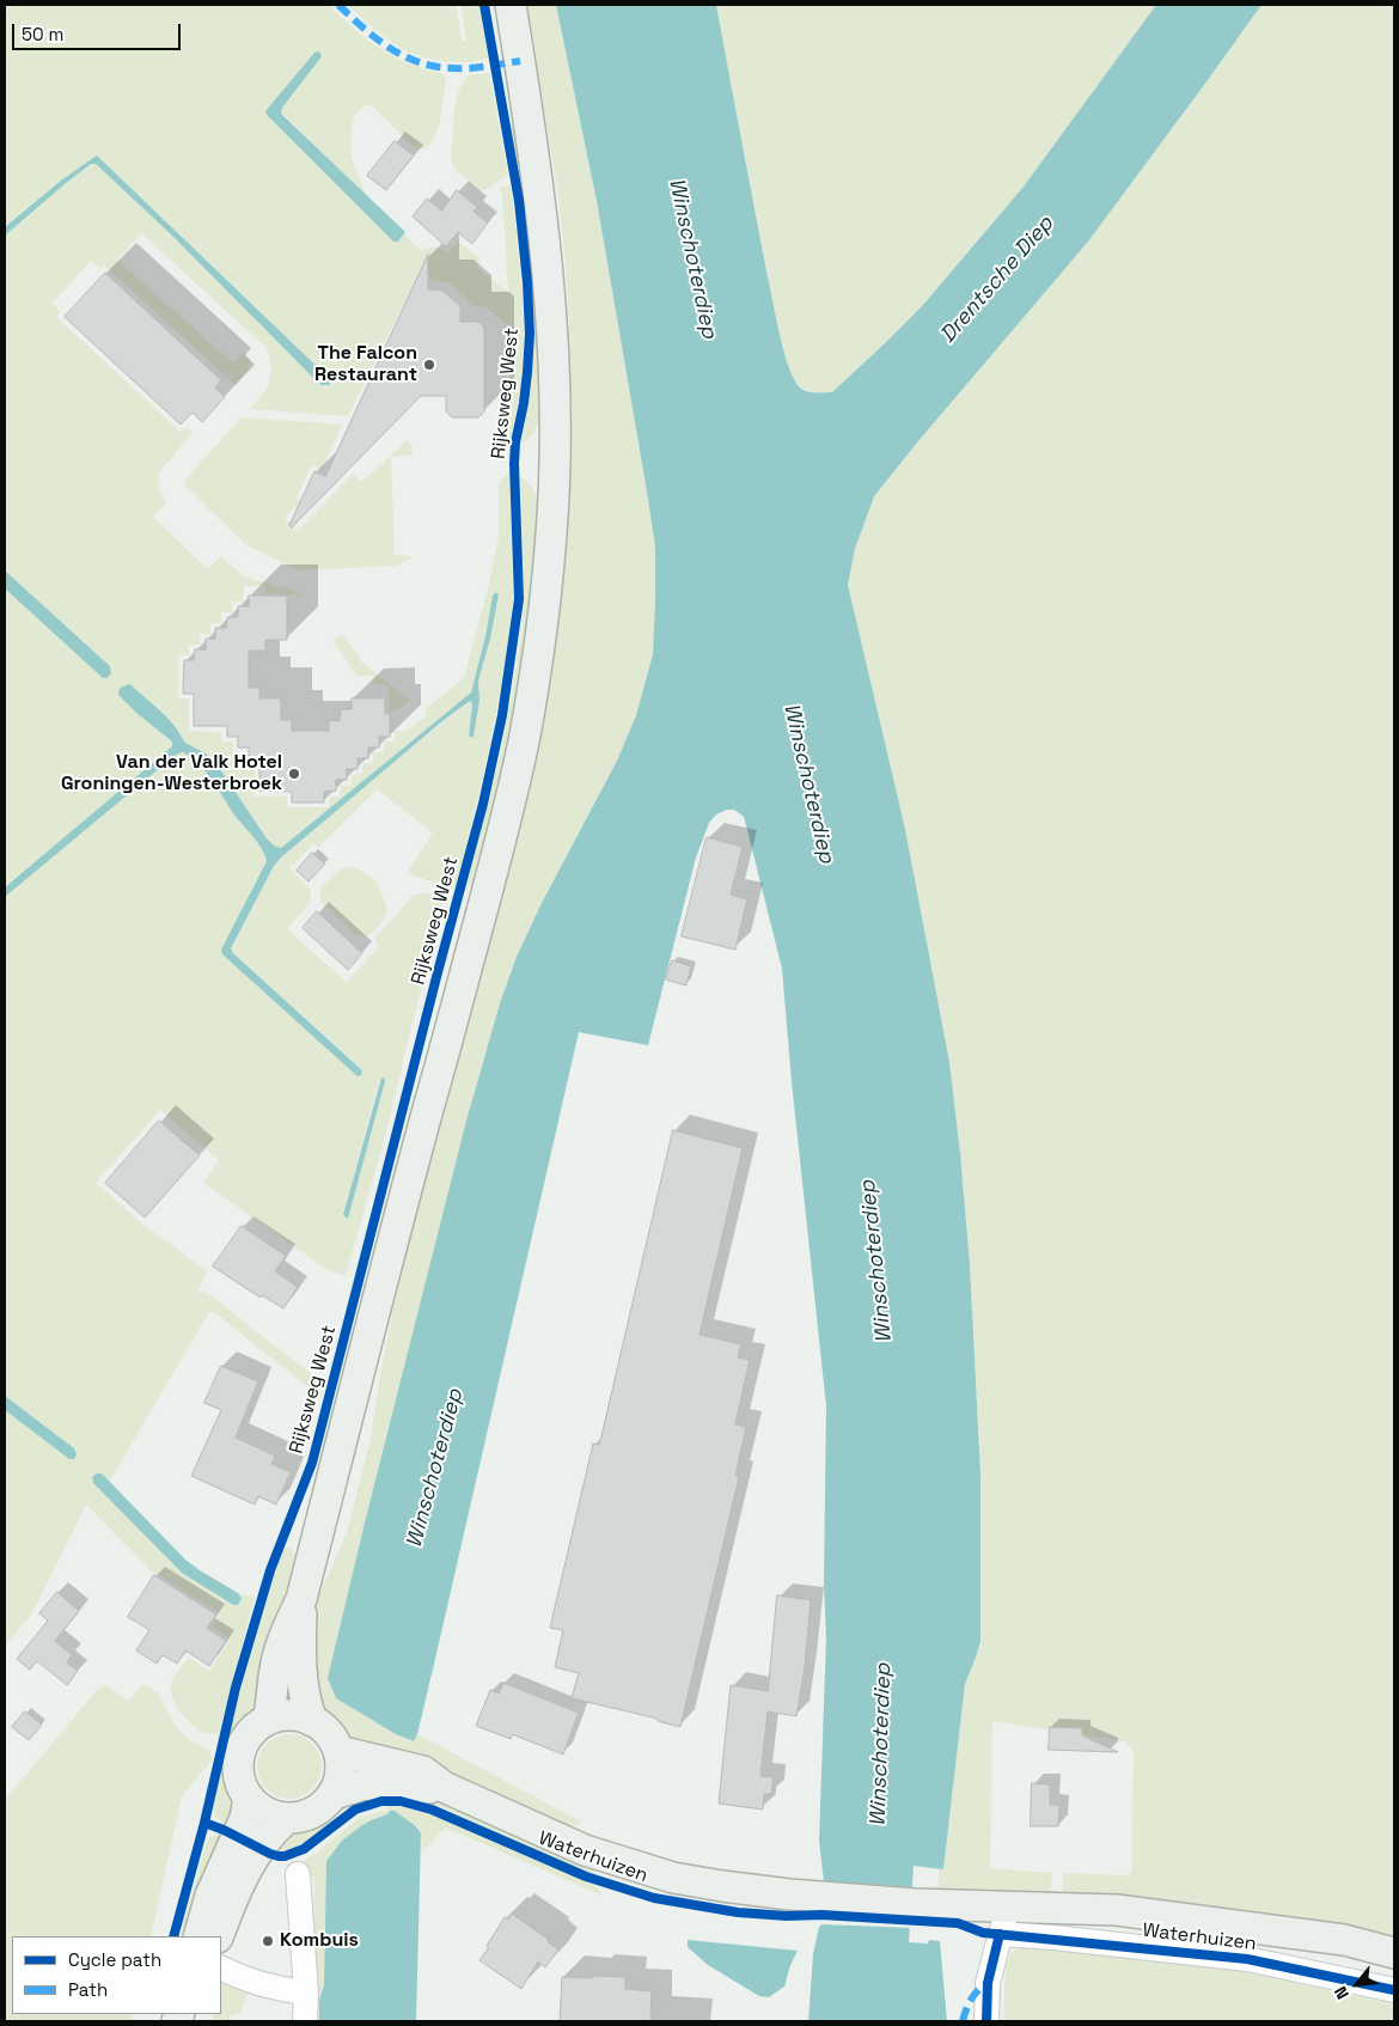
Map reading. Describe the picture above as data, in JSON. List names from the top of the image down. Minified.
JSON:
{"streets":{"main road":["Rijksweg West","Waterhuizen"]},"crossings":[["Rijksweg West","Waterhuizen"]],"water":["Winschoterdiep","Drentsche Diep"],"places":["The Falcon Restaurant","Van der Valk Hotel Groningen-Westerbroek","Kombuis"],"legend":["Cycle path","Path"],"scale_bar":"50 m","north":"bottom left"}
